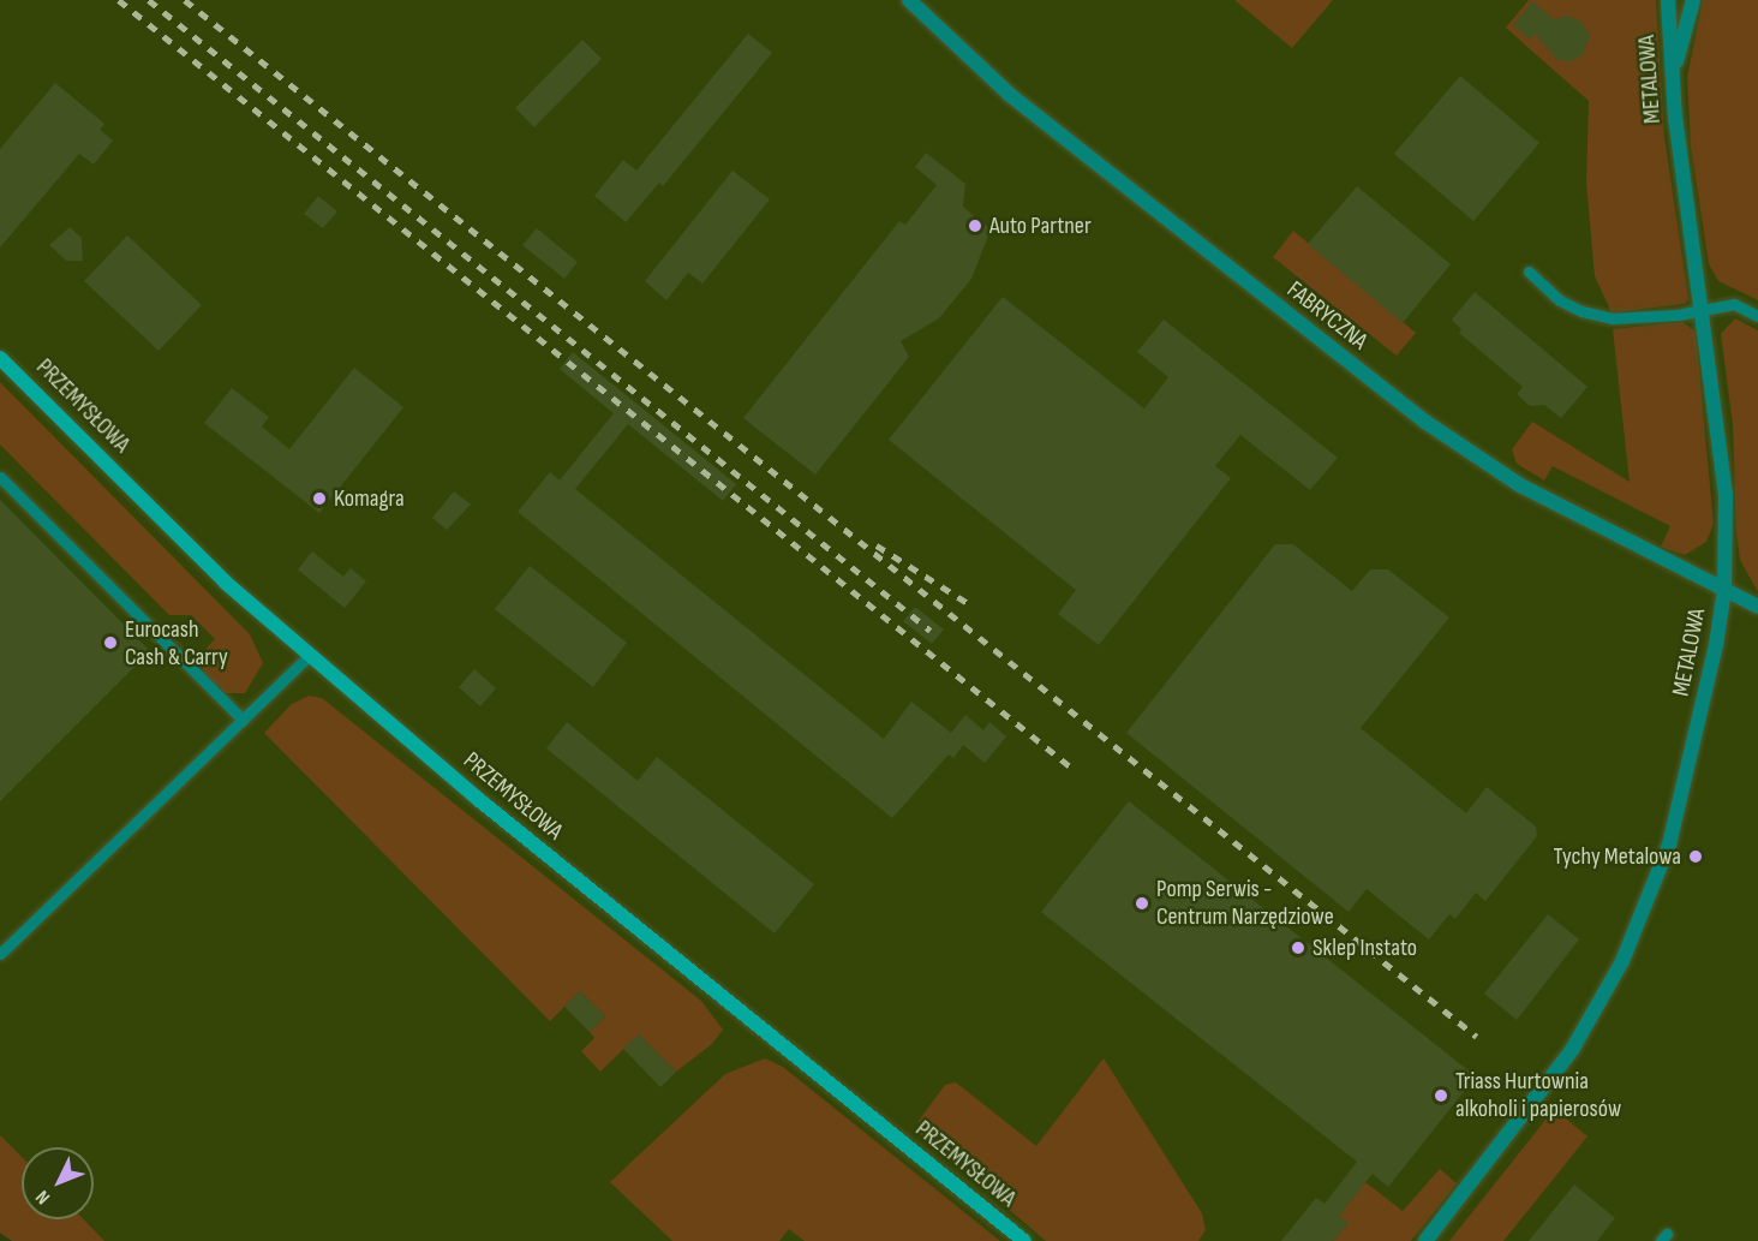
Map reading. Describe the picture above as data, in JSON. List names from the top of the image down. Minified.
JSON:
{"streets":{"street":["METALOWA","FABRYCZNA","PRZEMYSŁOWA"]},"crossings":[["METALOWA","FABRYCZNA"]],"places":["Auto Partner","Komagra","Eurocash Cash & Carry","Tychy Metalowa","Pomp Serwis - Centrum Narzędziowe","Sklep Instato","Triass Hurtownia alkoholi i papierosów"],"north":"bottom left"}
